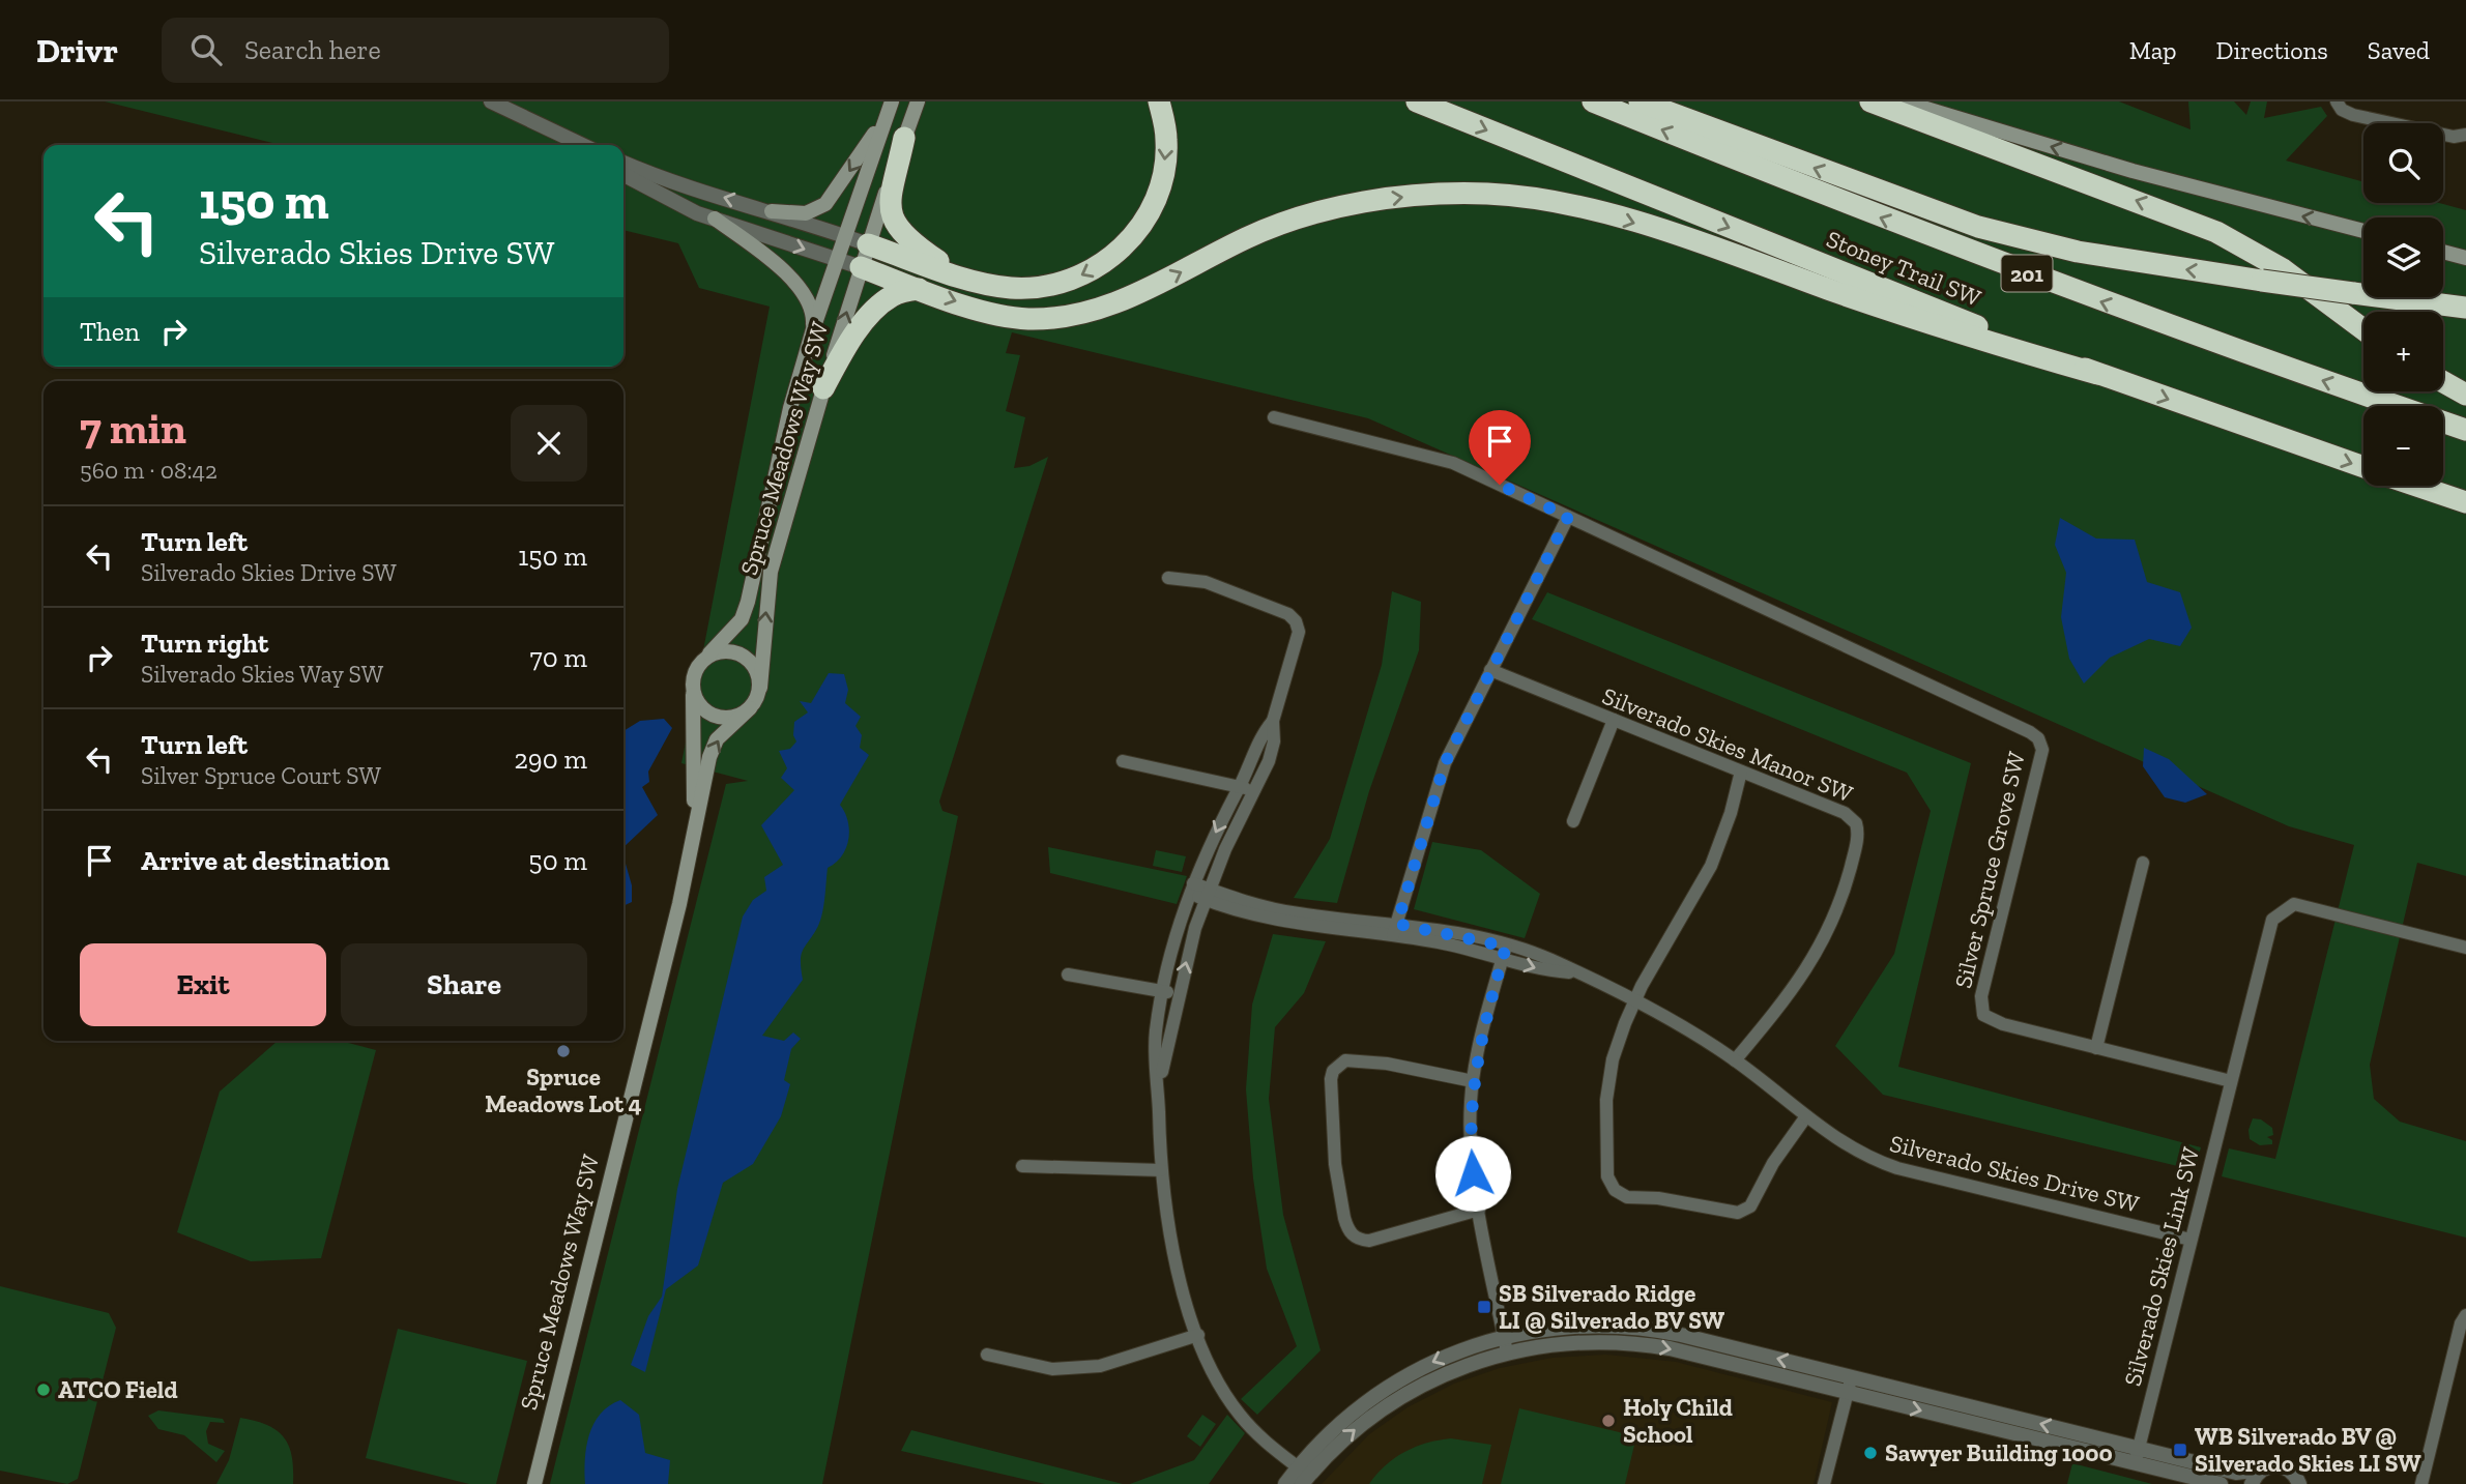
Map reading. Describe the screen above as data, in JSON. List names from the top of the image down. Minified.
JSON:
{"streets":{"highway":["Stoney Trail SW","201"],"main road":["Spruce Meadows Way SW"],"street":["Silverado Skies Manor SW","Silver Spruce Grove SW","Silverado Skies Drive SW","Silverado Skies Link SW"]},"crossings":[["Silverado Skies Manor SW","Silverado Skies Drive SW"],["Silver Spruce Grove SW","Silverado Skies Link SW"],["Silverado Skies Drive SW","Silverado Skies Link SW"]],"places":{"other":["Spruce Meadows Lot 4","ATCO Field","Holy Child School","Sawyer Building 1000"],"transit":["SB Silverado Ridge LI @ Silverado BV SW","WB Silverado BV @ Silverado Skies LI SW"]},"page":{"header":"Drivr","search":"Search here","nav":["Map","Directions","Saved"],"map_buttons":["+","−"],"turn":["150 m","Silverado Skies Drive SW"],"then":"Then","heading":["7 min","560 m · 08:42"],"list":[{"name":"Turn left","note":"Silverado Skies Drive SW","value":"150 m"},{"name":"Turn right","note":"Silverado Skies Way SW","value":"70 m"},{"name":"Turn left","note":"Silver Spruce Court SW","value":"290 m"},{"name":"Arrive at destination","value":"50 m"}],"buttons":["Exit","Share"]}}
